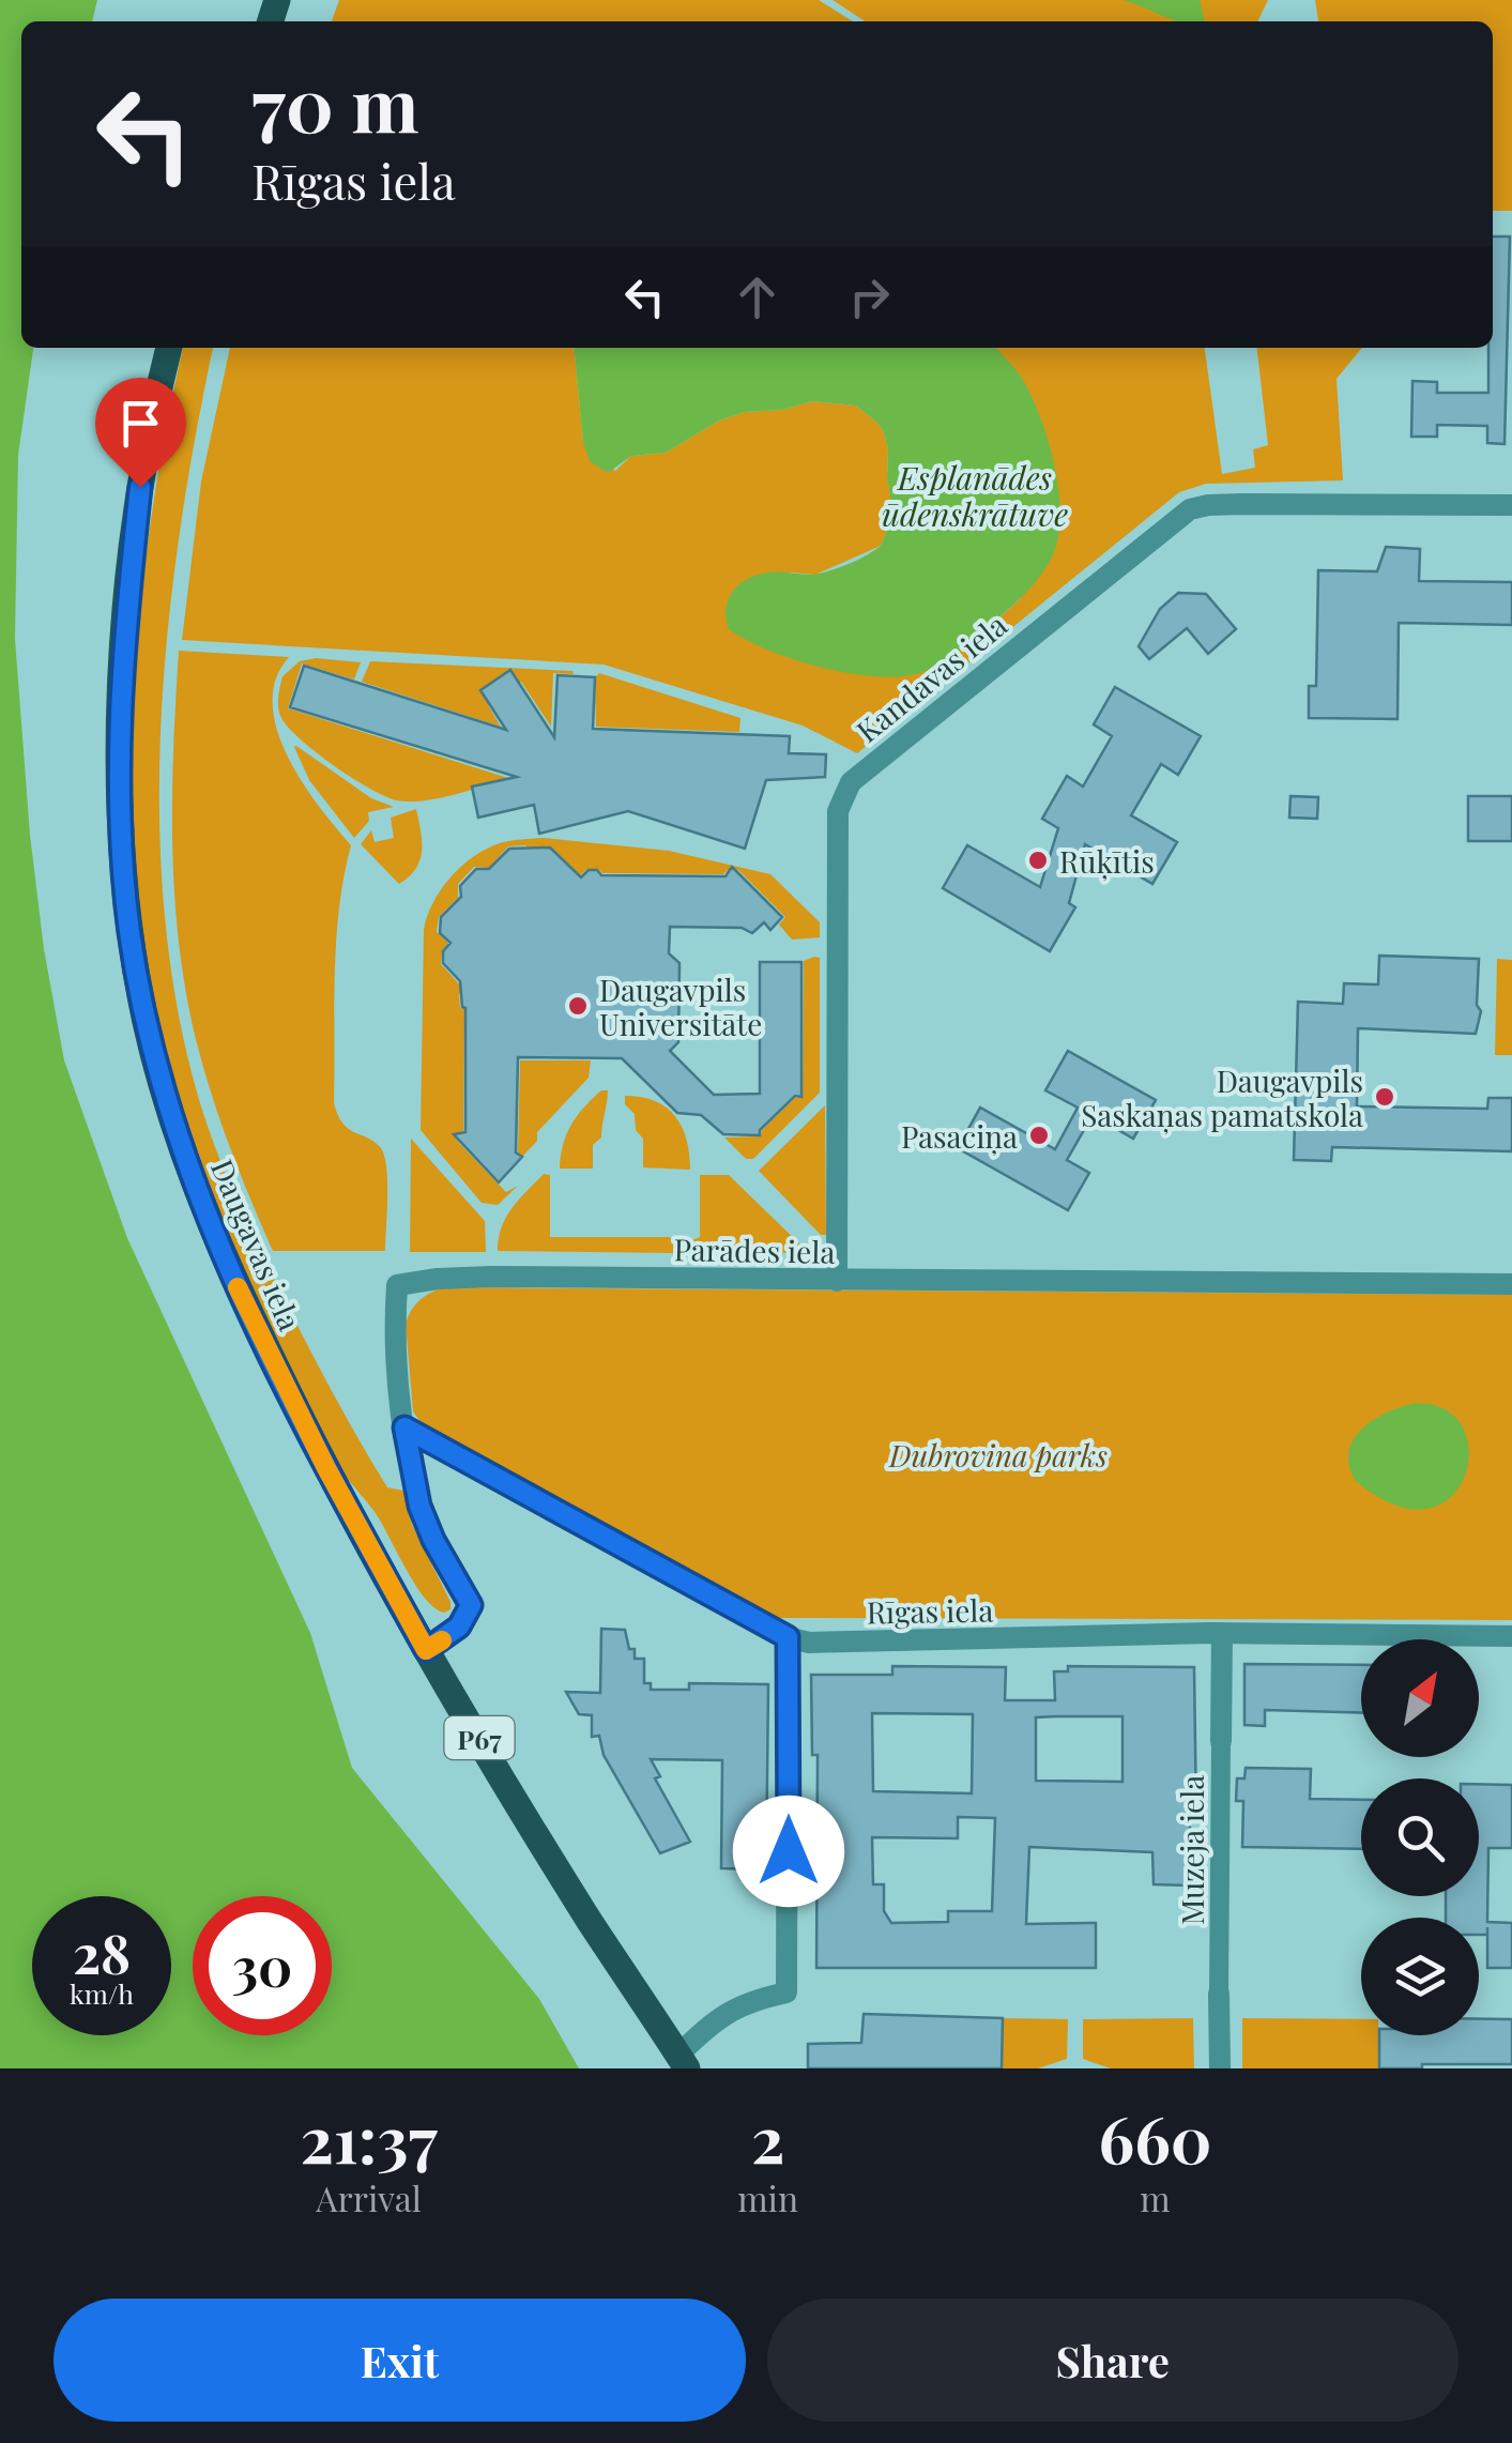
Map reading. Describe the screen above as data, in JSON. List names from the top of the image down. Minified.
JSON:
{"streets":{"main road":["Daugavas iela","P67"],"street":["Kandavas iela","Parādes iela","Rīgas iela","Muzeja iela"]},"crossings":[["Kandavas iela","Parādes iela"],["Daugavas iela","Parādes iela"],["Parādes iela","Rīgas iela"],["Rīgas iela","Muzeja iela"]],"water":["Esplanādes ūdenskrātuve"],"parks":["Dubrovina parks"],"places":["Rūķītis","Daugavpils Universitāte","Daugavpils Saskaņas pamatskola","Pasaciņa"],"north":"top right","page":{"turn":["70 m","Rīgas iela"],"speed":"28 km/h","limit":"30","eta":["21:37","Arrival","2","min","660","m"],"buttons":["Exit","Share"]}}
